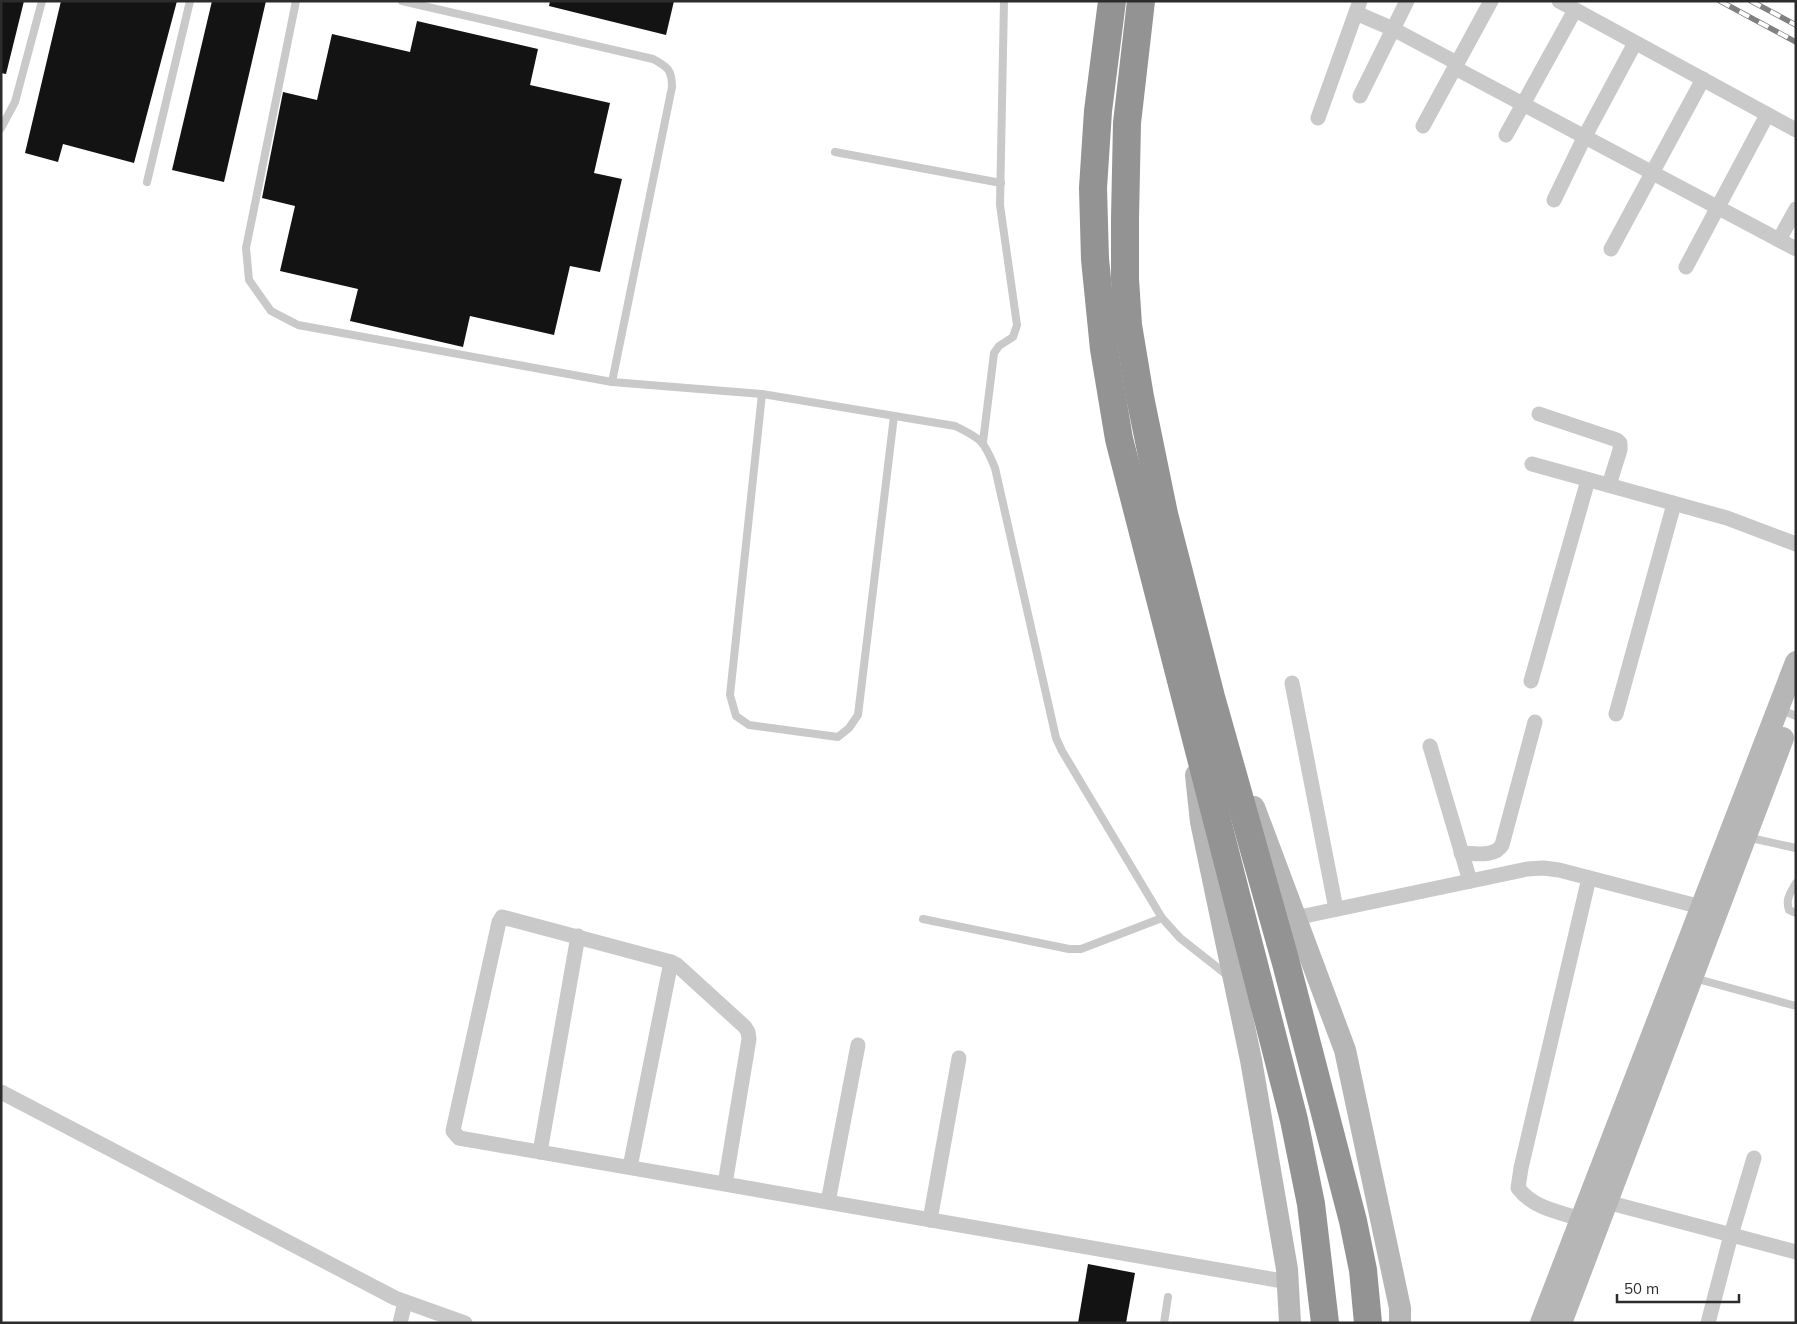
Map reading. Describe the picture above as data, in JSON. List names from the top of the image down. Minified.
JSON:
{"scale_bar":"50 m"}
